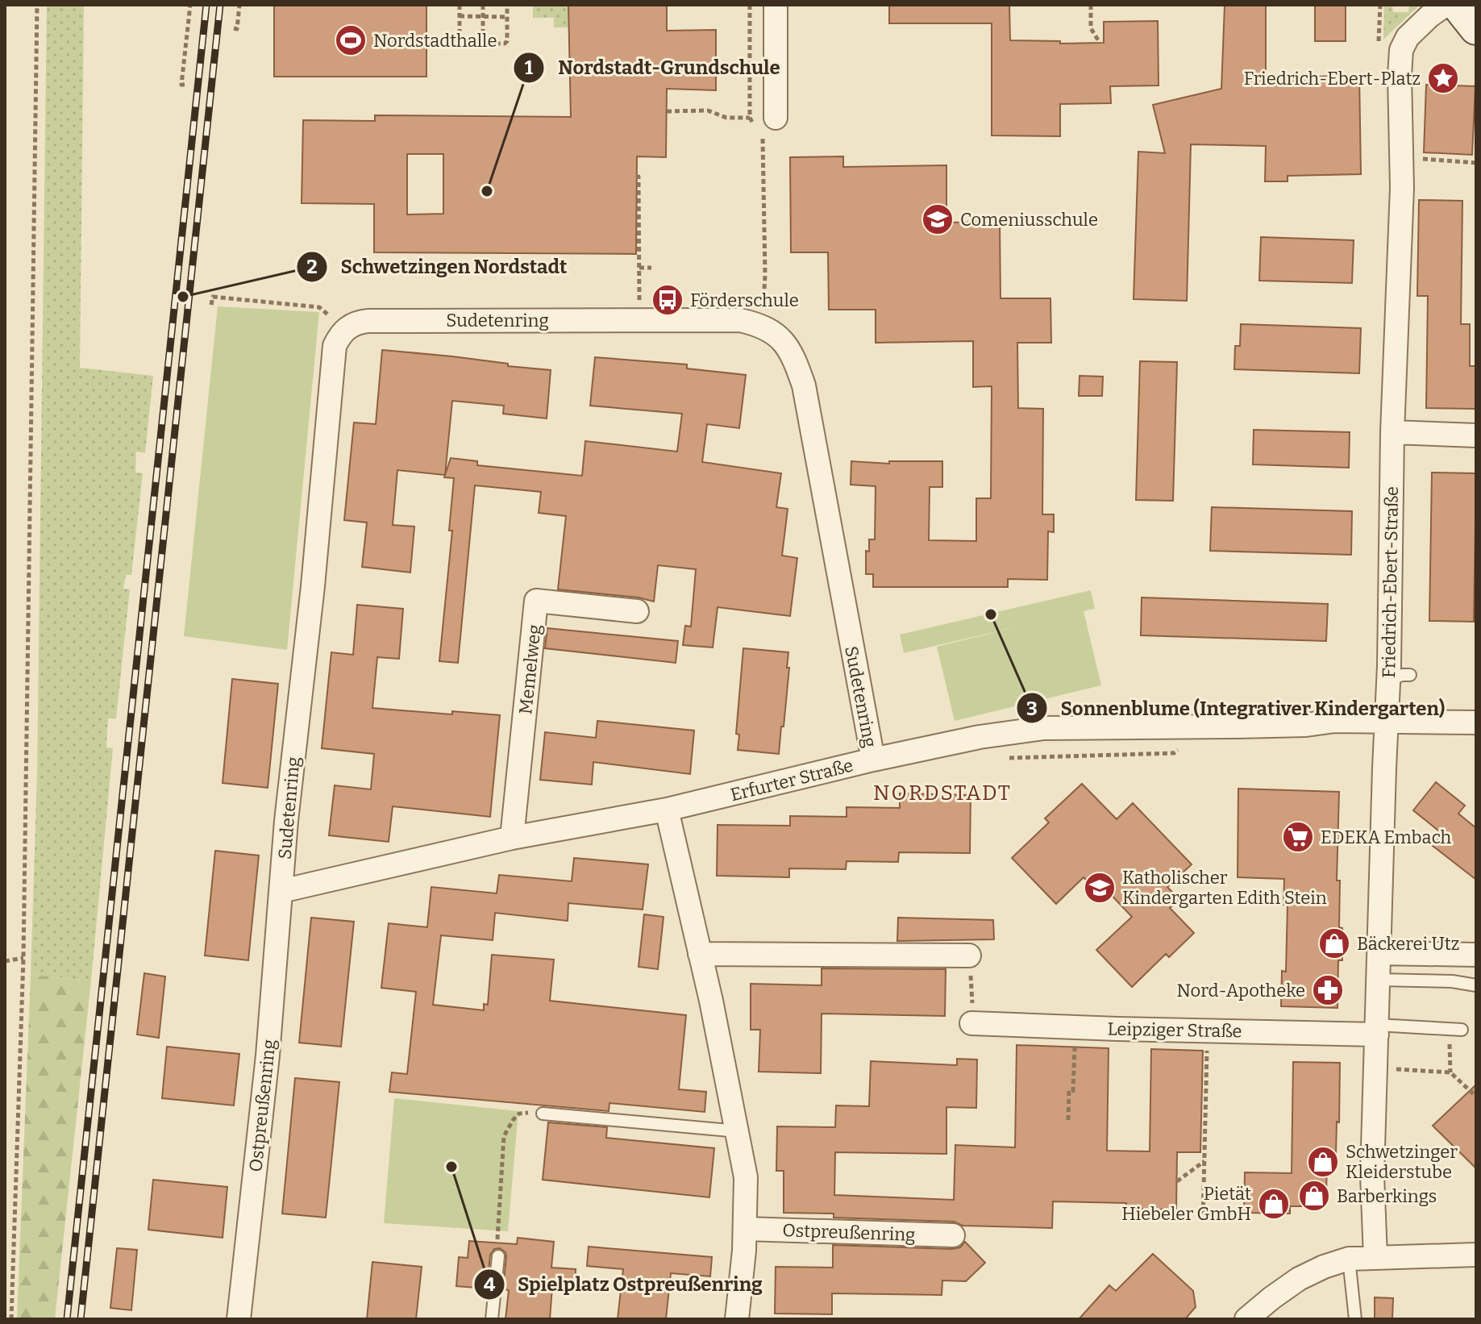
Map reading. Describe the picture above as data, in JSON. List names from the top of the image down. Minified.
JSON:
{"streets":{"street":["Sudetenring","Friedrich-Ebert-Straße","Memelweg","Erfurter Straße","Leipziger Straße","Ostpreußenring"]},"crossings":[["Sudetenring","Erfurter Straße"],["Sudetenring","Ostpreußenring"],["Friedrich-Ebert-Straße","Erfurter Straße"],["Friedrich-Ebert-Straße","Leipziger Straße"],["Memelweg","Erfurter Straße"],["Erfurter Straße","Ostpreußenring"]],"districts":["NORDSTADT"],"places":{"sports":["Nordstadthalle"],"place":["Friedrich-Ebert-Platz"],"other":["Nordstadt-Grundschule","Schwetzingen Nordstadt","Sonnenblume (Integrativer Kindergarten)","Spielplatz Ostpreußenring"],"school or university":["Comeniusschule","Katholischer Kindergarten Edith Stein"],"bus stop":["Förderschule"],"supermarket":["EDEKA Embach"],"shop":["Bäckerei Utz","Schwetzinger Kleiderstube","Barberkings","Pietät Hiebeler GmbH"],"pharmacy":["Nord-Apotheke"]}}
